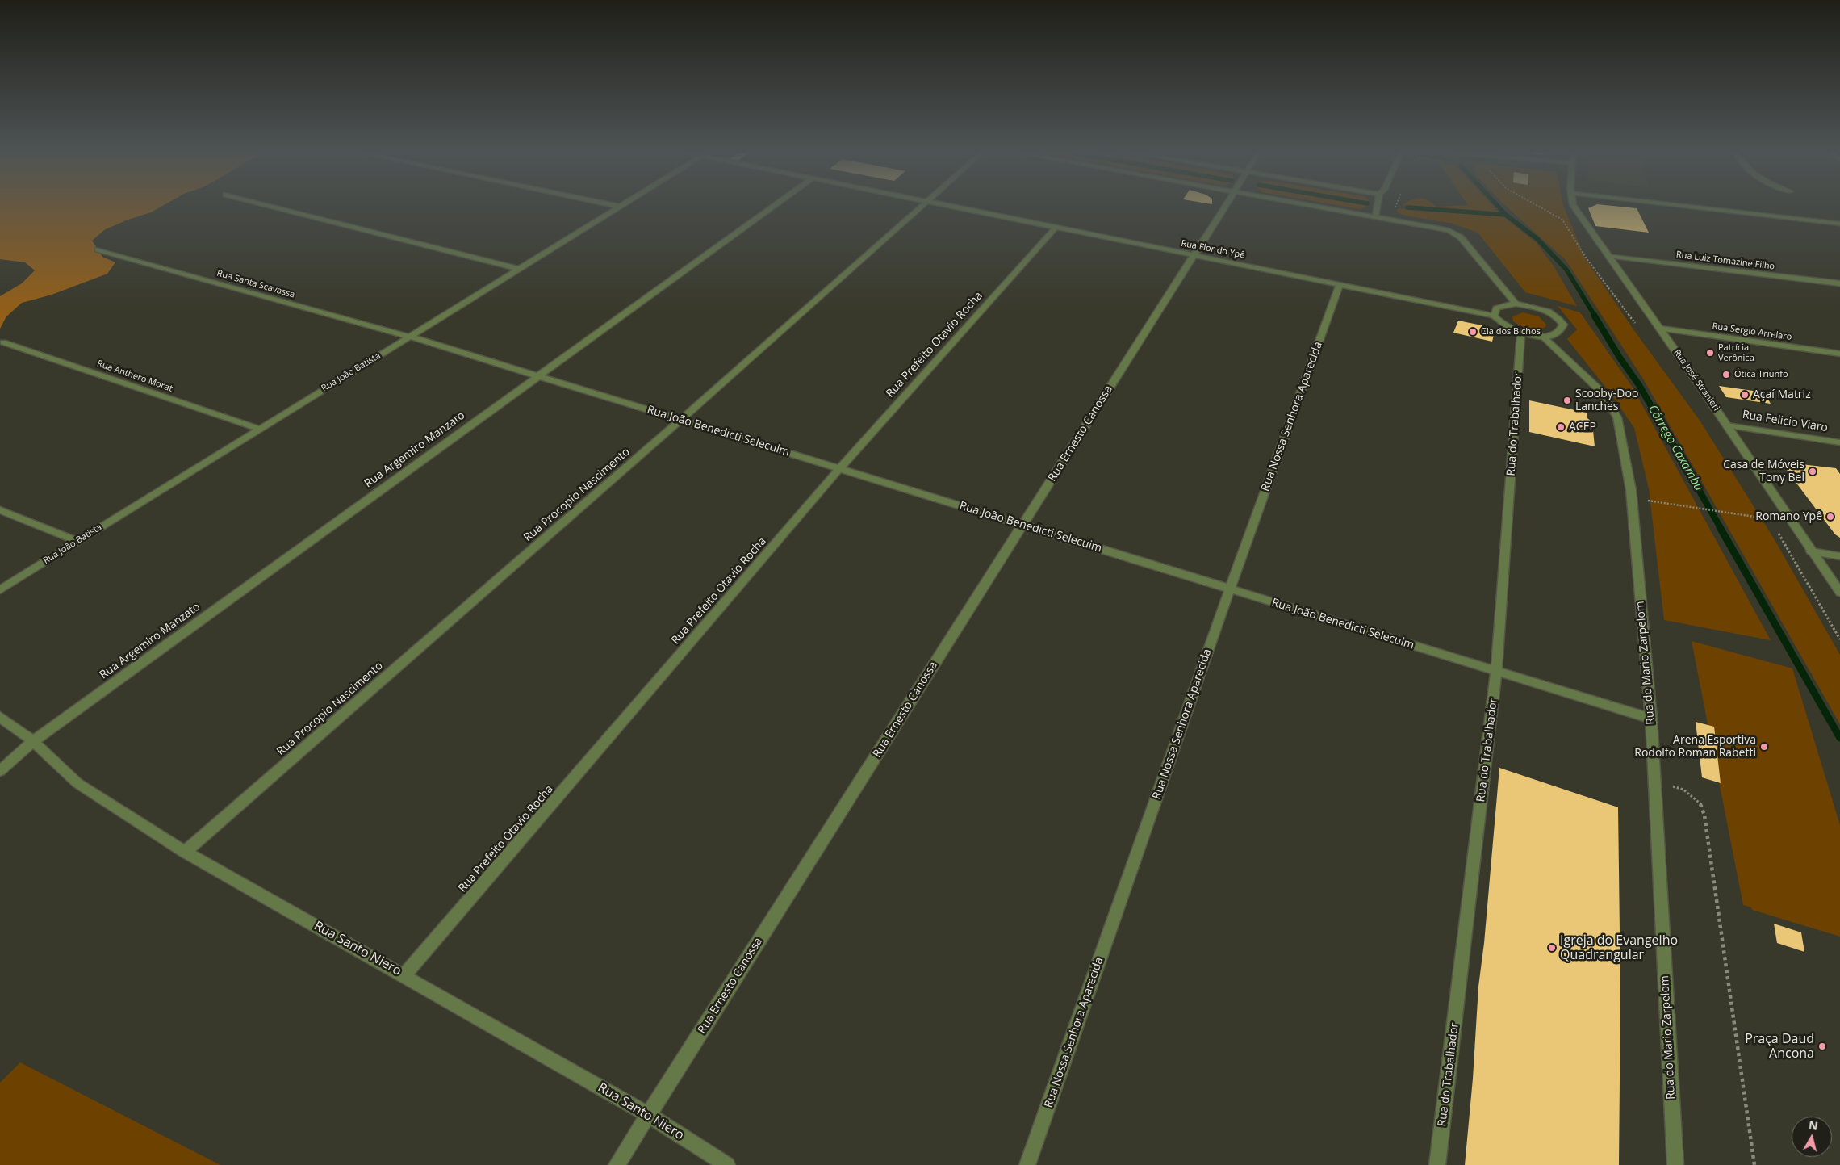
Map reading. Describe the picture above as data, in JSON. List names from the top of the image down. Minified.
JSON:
{"streets":{"street":["Rua Flor do Ypê","Rua Luiz Tomazine Filho","Rua Santa Scavassa","Rua Sergio Arrelaro","Rua Prefeito Otavio Rocha","Rua João Batista","Rua Anthero Morat","Rua José Stranieri","Rua Nossa Senhora Aparecida","Rua Felicio Viaro","Rua do Trabalhador","Rua João Benedicti Selecuim","Rua Ernesto Canossa","Rua Argemiro Manzato","Rua Procopio Nascimento","Rua do Mario Zarpelom","Rua Santo Niero"]},"crossings":[["Rua Flor do Ypê","Rua Prefeito Otavio Rocha"],["Rua Flor do Ypê","Rua Nossa Senhora Aparecida"],["Rua Flor do Ypê","Rua Ernesto Canossa"],["Rua Luiz Tomazine Filho","Rua José Stranieri"],["Rua Santa Scavassa","Rua João Batista"],["Rua Santa Scavassa","Rua João Benedicti Selecuim"],["Rua Sergio Arrelaro","Rua José Stranieri"],["Rua Prefeito Otavio Rocha","Rua João Benedicti Selecuim"],["Rua Prefeito Otavio Rocha","Rua Santo Niero"],["Rua João Batista","Rua Anthero Morat"],["Rua João Batista","Rua João Benedicti Selecuim"],["Rua José Stranieri","Rua Felicio Viaro"],["Rua Nossa Senhora Aparecida","Rua João Benedicti Selecuim"],["Rua do Trabalhador","Rua João Benedicti Selecuim"],["Rua João Benedicti Selecuim","Rua Ernesto Canossa"],["Rua João Benedicti Selecuim","Rua Argemiro Manzato"],["Rua João Benedicti Selecuim","Rua Procopio Nascimento"],["Rua João Benedicti Selecuim","Rua do Mario Zarpelom"],["Rua Ernesto Canossa","Rua Santo Niero"],["Rua Argemiro Manzato","Rua Santo Niero"],["Rua Procopio Nascimento","Rua Santo Niero"]],"water":["Córrego Caxambu"],"places":["Cia dos Bichos","Patrícia Verônica","Ótica Triunfo","Açaí Matriz","Scooby-Doo Lanches","ACEP","Casa de Móveis Tony Bel","Romano Ypê","Arena Esportiva Rodolfo Roman Rabetti","Igreja do Evangelho Quadrangular","Praça Daud Ancona"],"north":"top"}
